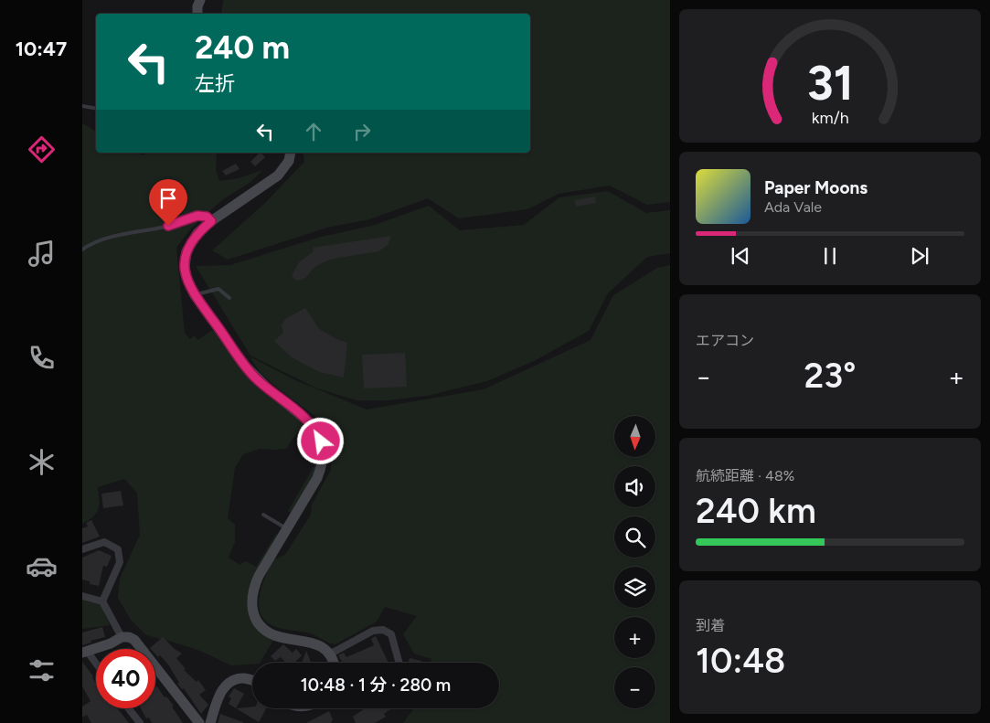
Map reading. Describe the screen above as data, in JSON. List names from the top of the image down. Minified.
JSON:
{"north":"bottom","page":{"tabs":"10:47","turn":["240 m","左折"],"song":["Paper Moons","Ada Vale"],"tile":["エアコン",["航続距離 · 48%","240 km"],["到着","10:48"]],"heat":["−","23°","+"],"map_buttons":["+","−"],"limit":"40","trip":"10:48 · 1 分 · 280 m","gauge":["31","km/h"]}}
